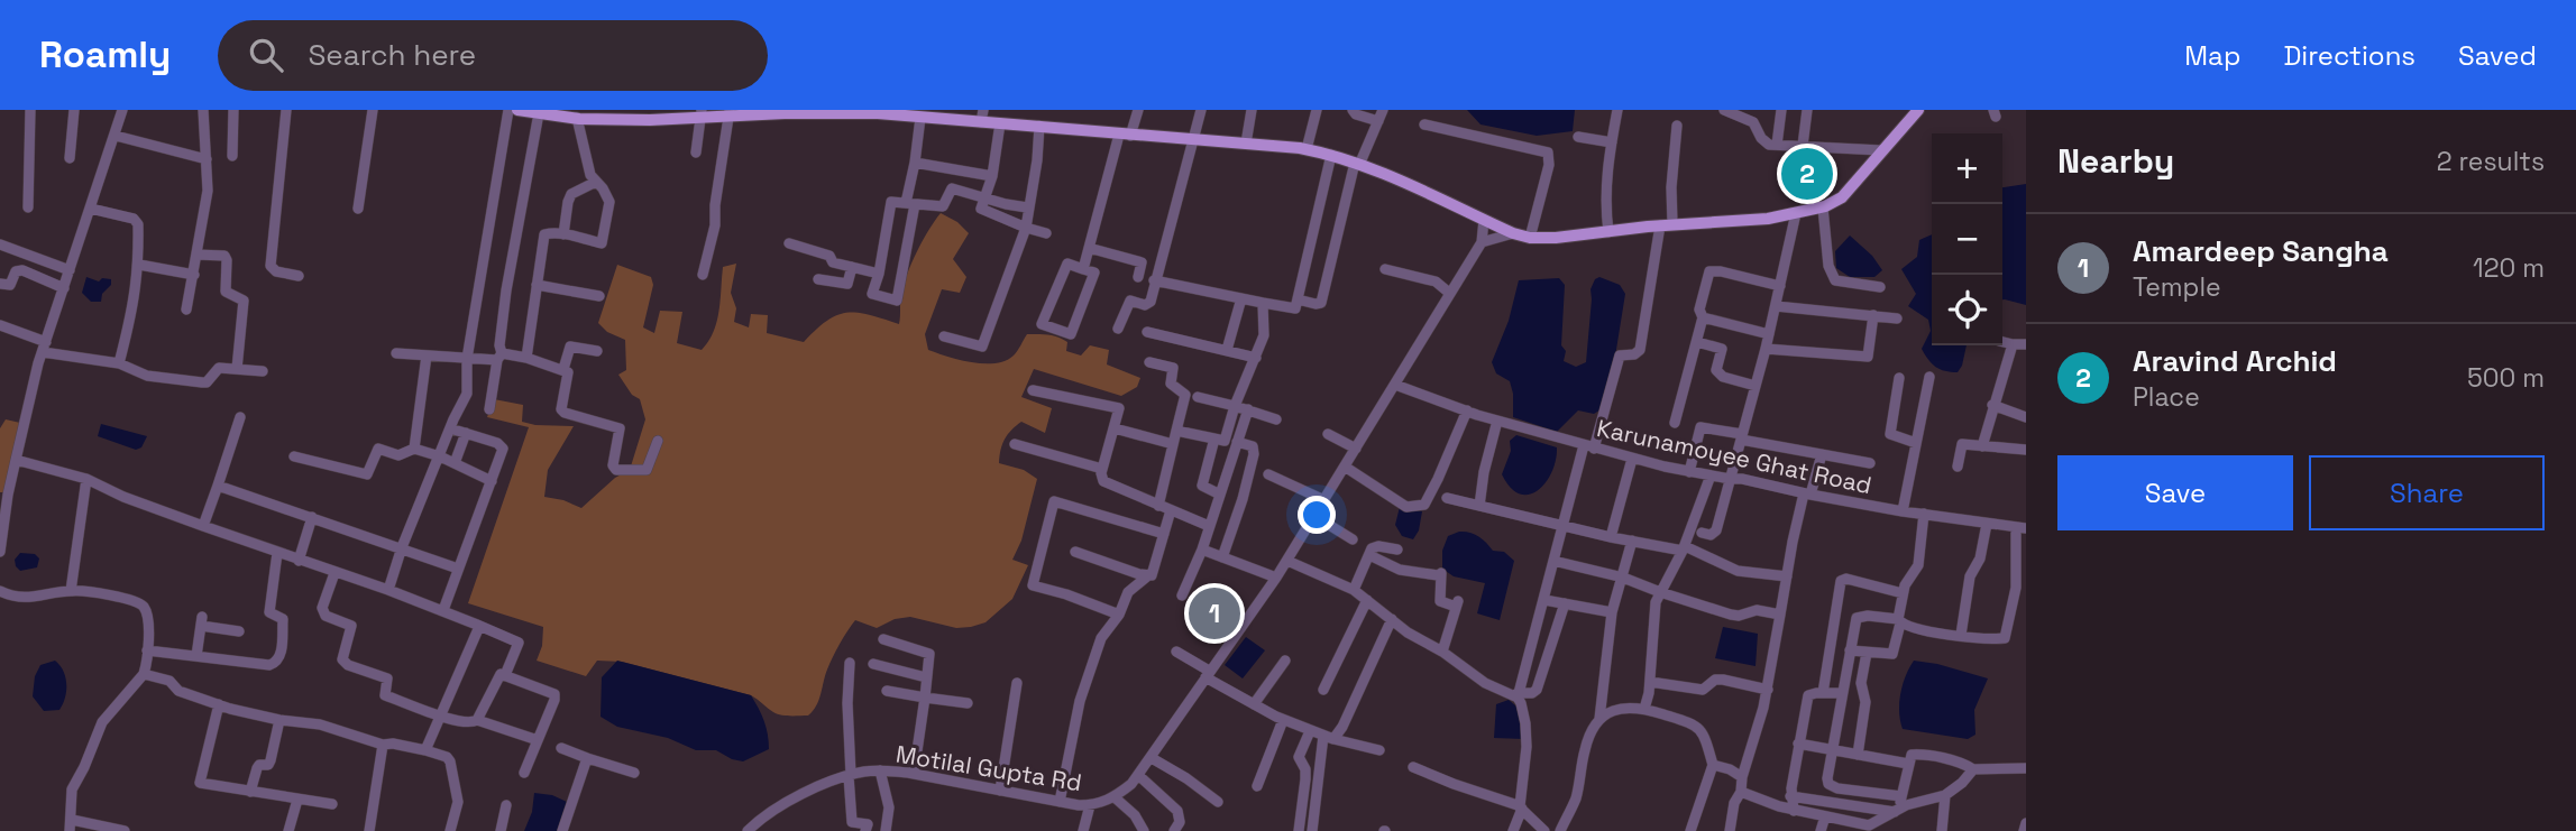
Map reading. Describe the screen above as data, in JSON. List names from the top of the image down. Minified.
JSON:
{"streets":{"street":["Karunamoyee Ghat Road","Motilal Gupta Rd"]},"crossings":[["Karunamoyee Ghat Road","Motilal Gupta Rd"]],"page":{"header":"Roamly","search":"Search here","nav":["Map","Directions","Saved"],"heading":["Nearby","2 results"],"map_buttons":["+","−"],"pins":["2","1"],"list":[{"mark":"1","name":"Amardeep Sangha","note":"Temple","value":"120 m"},{"mark":"2","name":"Aravind Archid","note":"Place","value":"500 m"}],"buttons":["Save","Share"]}}
